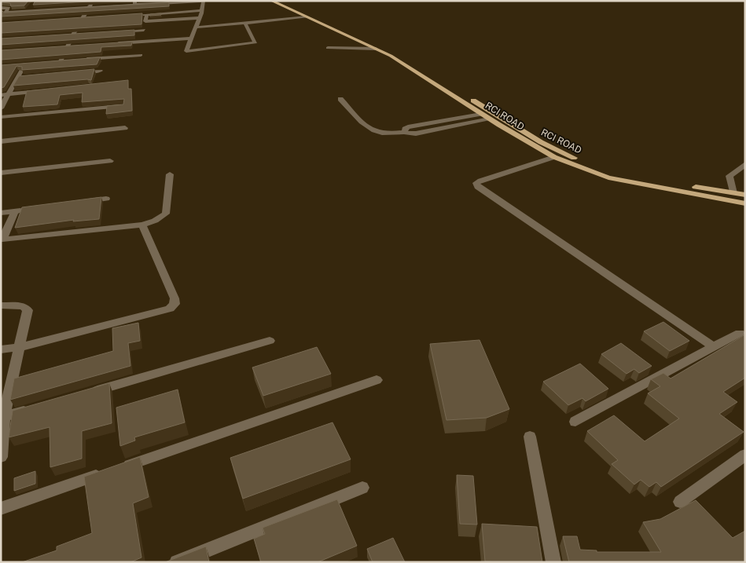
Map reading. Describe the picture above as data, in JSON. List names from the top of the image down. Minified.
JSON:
{"streets":{"main road":["RCI ROAD"]}}
